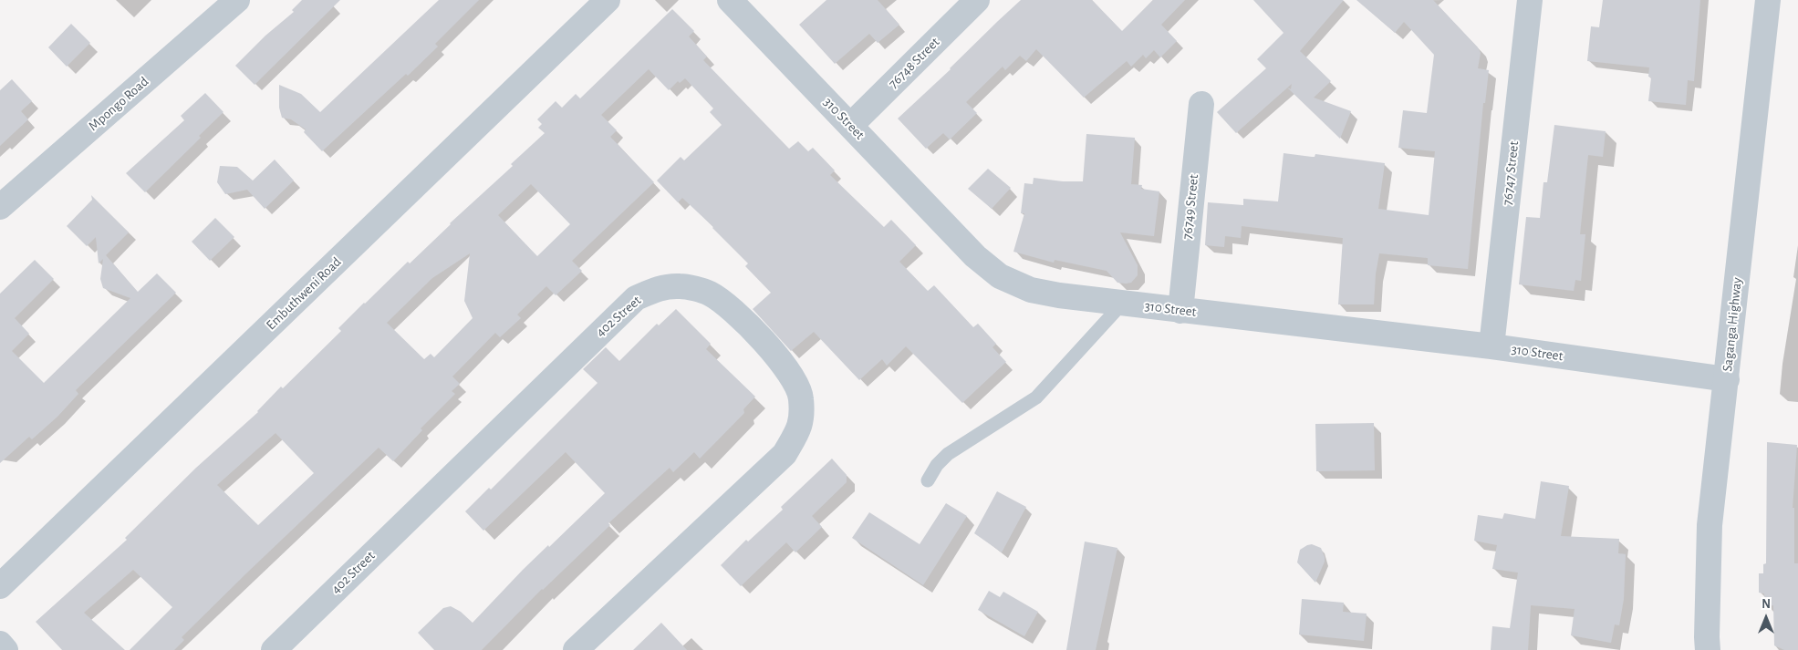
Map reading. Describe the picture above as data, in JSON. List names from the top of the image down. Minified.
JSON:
{"streets":{"street":["76748 Street","Mpongo Road","310 Street","76747 Street","76749 Street","Embuthweni Road","402 Street","Saganga Highway"]},"crossings":[["76748 Street","310 Street"],["310 Street","76747 Street"],["310 Street","76749 Street"],["310 Street","Saganga Highway"]],"north":"top"}
